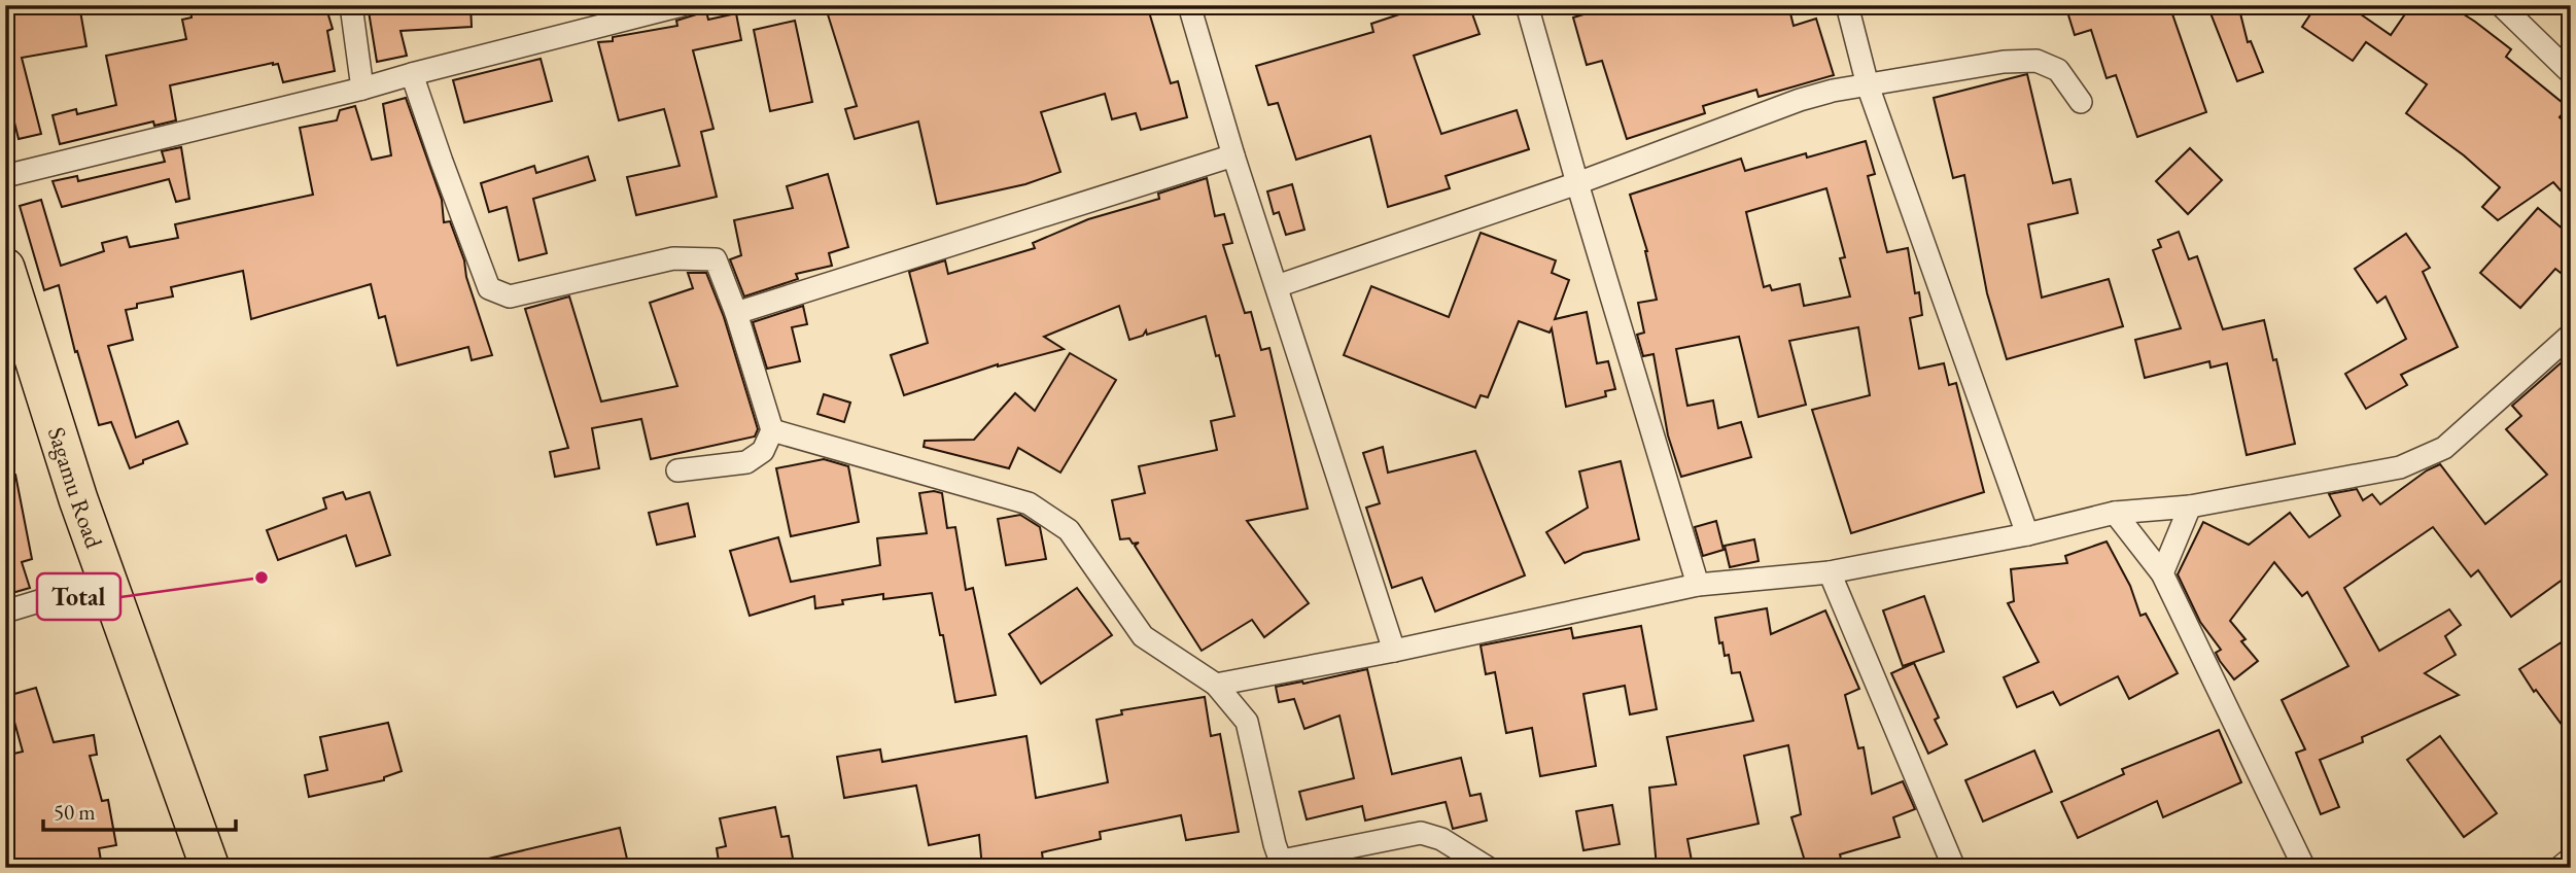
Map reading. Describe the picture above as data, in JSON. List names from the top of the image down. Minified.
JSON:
{"streets":{"highway":["Sagamu Road"]},"places":["Total"],"scale_bar":"50 m"}
